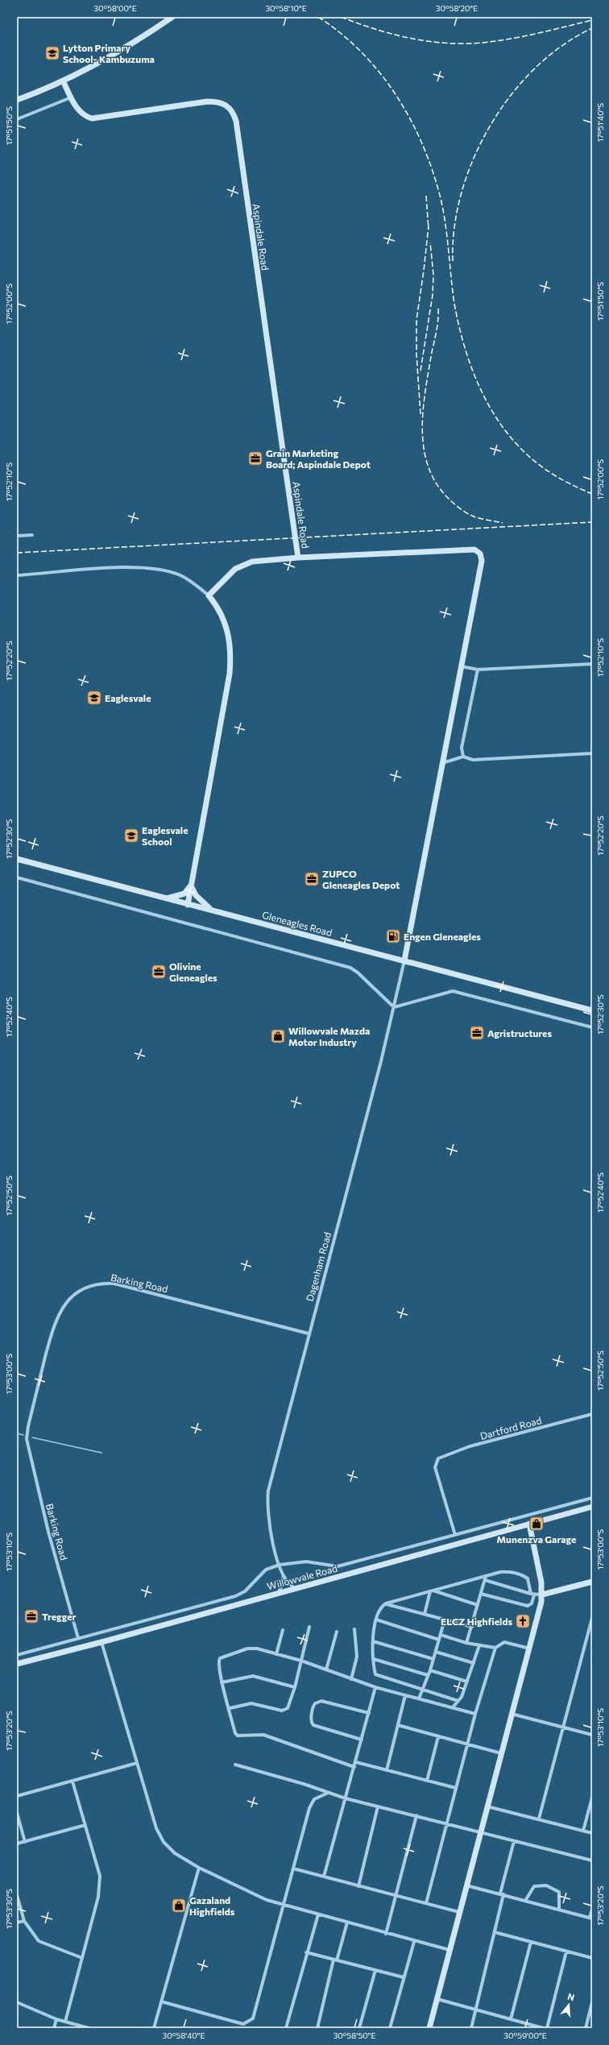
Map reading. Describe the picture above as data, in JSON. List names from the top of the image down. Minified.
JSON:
{"streets":{"street":["Aspindale Road","Gleneagles Road","Dagenham Road","Barking Road","Dartford Road","Willowvale Road"]},"crossings":[["Gleneagles Road","Dagenham Road"],["Dagenham Road","Barking Road"]],"places":{"school or university":["Lytton Primary School- Kambuzuma","Eaglesvale","Eaglesvale School"],"office":["Grain Marketing Board; Aspindale Depot","ZUPCO Gleneagles Depot","Olivine Gleneagles","Agristructures","Tregger"],"fuel station":["Engen Gleneagles"],"shop":["Willowvale Mazda Motor Industry","Munenzva Garage","Gazaland Highfields"],"church":["ELCZ Highfields"]},"north":"top","coordinates":["30°58'00\"E","30°58'10\"E","30°58'20\"E","17°51'40\"S","17°51'50\"S","17°52'00\"S","17°52'10\"S","17°52'20\"S","17°52'30\"S","17°52'40\"S","17°52'50\"S","17°53'00\"S","17°53'10\"S","17°53'20\"S","17°53'30\"S","30°58'40\"E","30°58'50\"E","30°59'00\"E"]}
